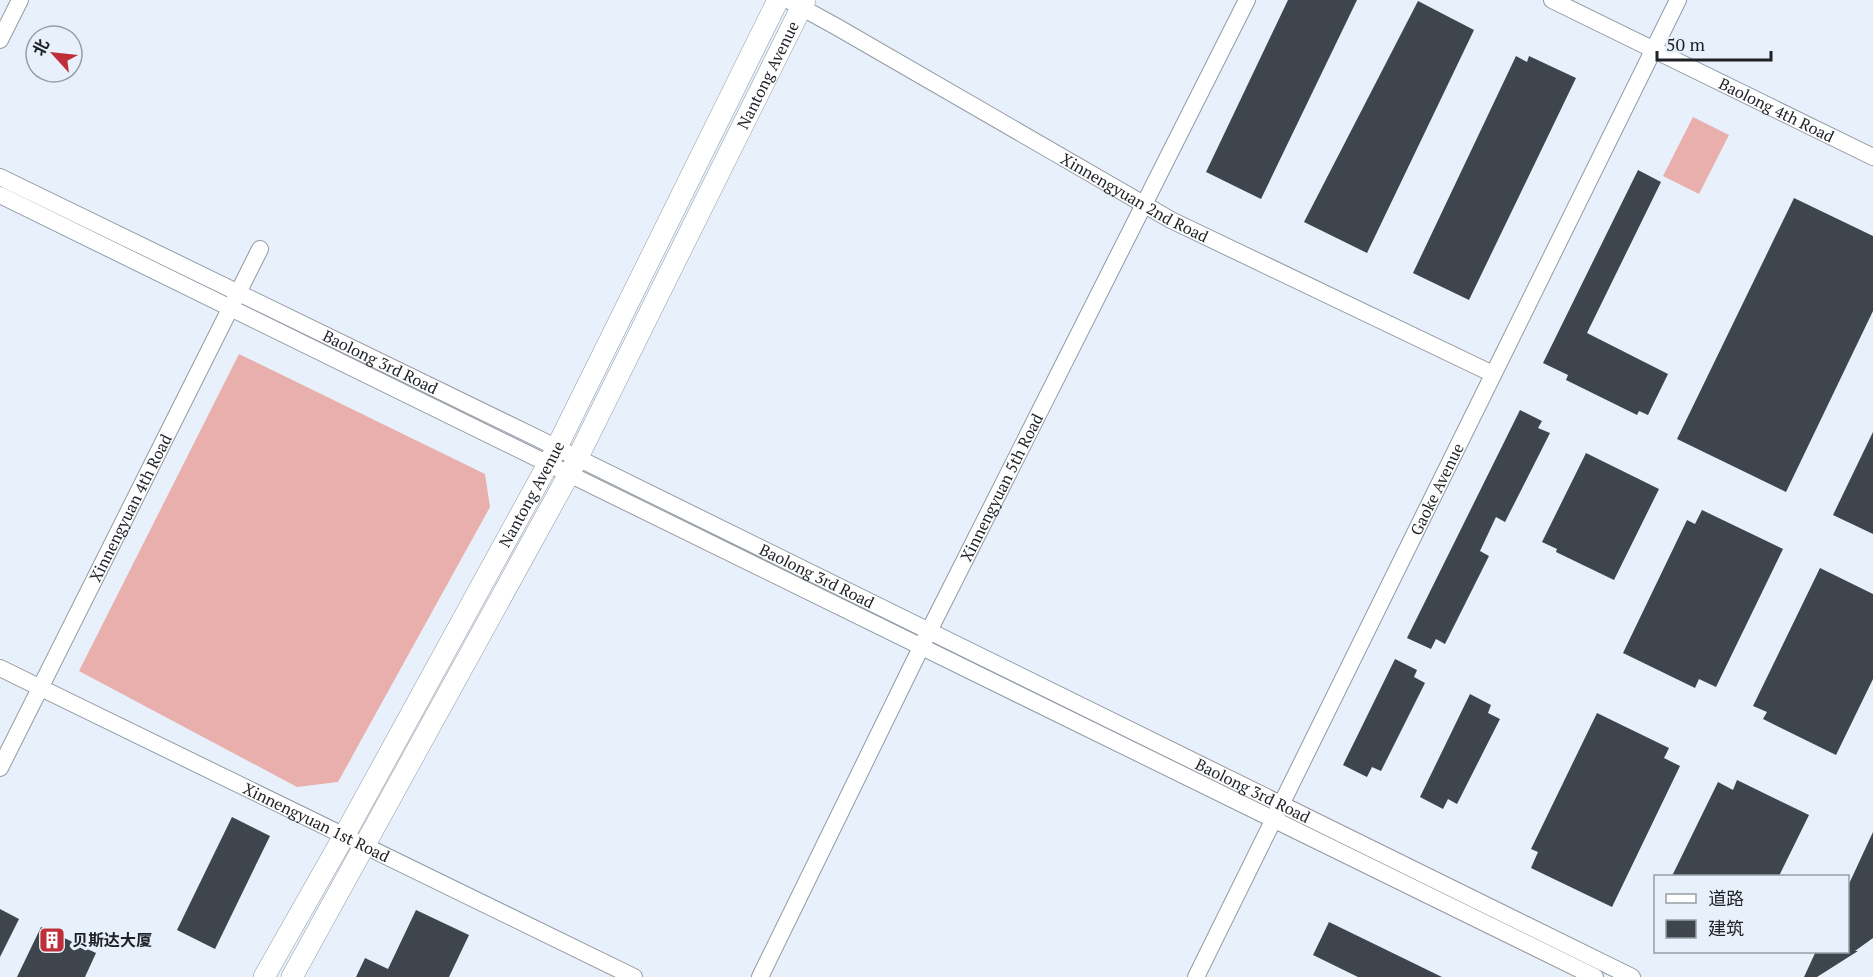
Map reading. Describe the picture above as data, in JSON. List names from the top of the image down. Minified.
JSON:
{"streets":{"main road":["Nantong Avenue"],"street":["Baolong 4th Road","Xinnengyuan 2nd Road","Baolong 3rd Road","Xinnengyuan 5th Road","Gaoke Avenue","Xinnengyuan 4th Road","Xinnengyuan 1st Road"]},"crossings":[["Nantong Avenue","Xinnengyuan 2nd Road"],["Nantong Avenue","Baolong 3rd Road"],["Nantong Avenue","Xinnengyuan 1st Road"],["Baolong 4th Road","Gaoke Avenue"],["Xinnengyuan 2nd Road","Xinnengyuan 5th Road"],["Xinnengyuan 2nd Road","Gaoke Avenue"],["Baolong 3rd Road","Xinnengyuan 5th Road"],["Baolong 3rd Road","Gaoke Avenue"],["Baolong 3rd Road","Xinnengyuan 4th Road"],["Xinnengyuan 4th Road","Xinnengyuan 1st Road"]],"places":{"building":["贝斯达大厦"]},"legend":["道路","建筑"],"scale_bar":"50 m","north":"top left"}
